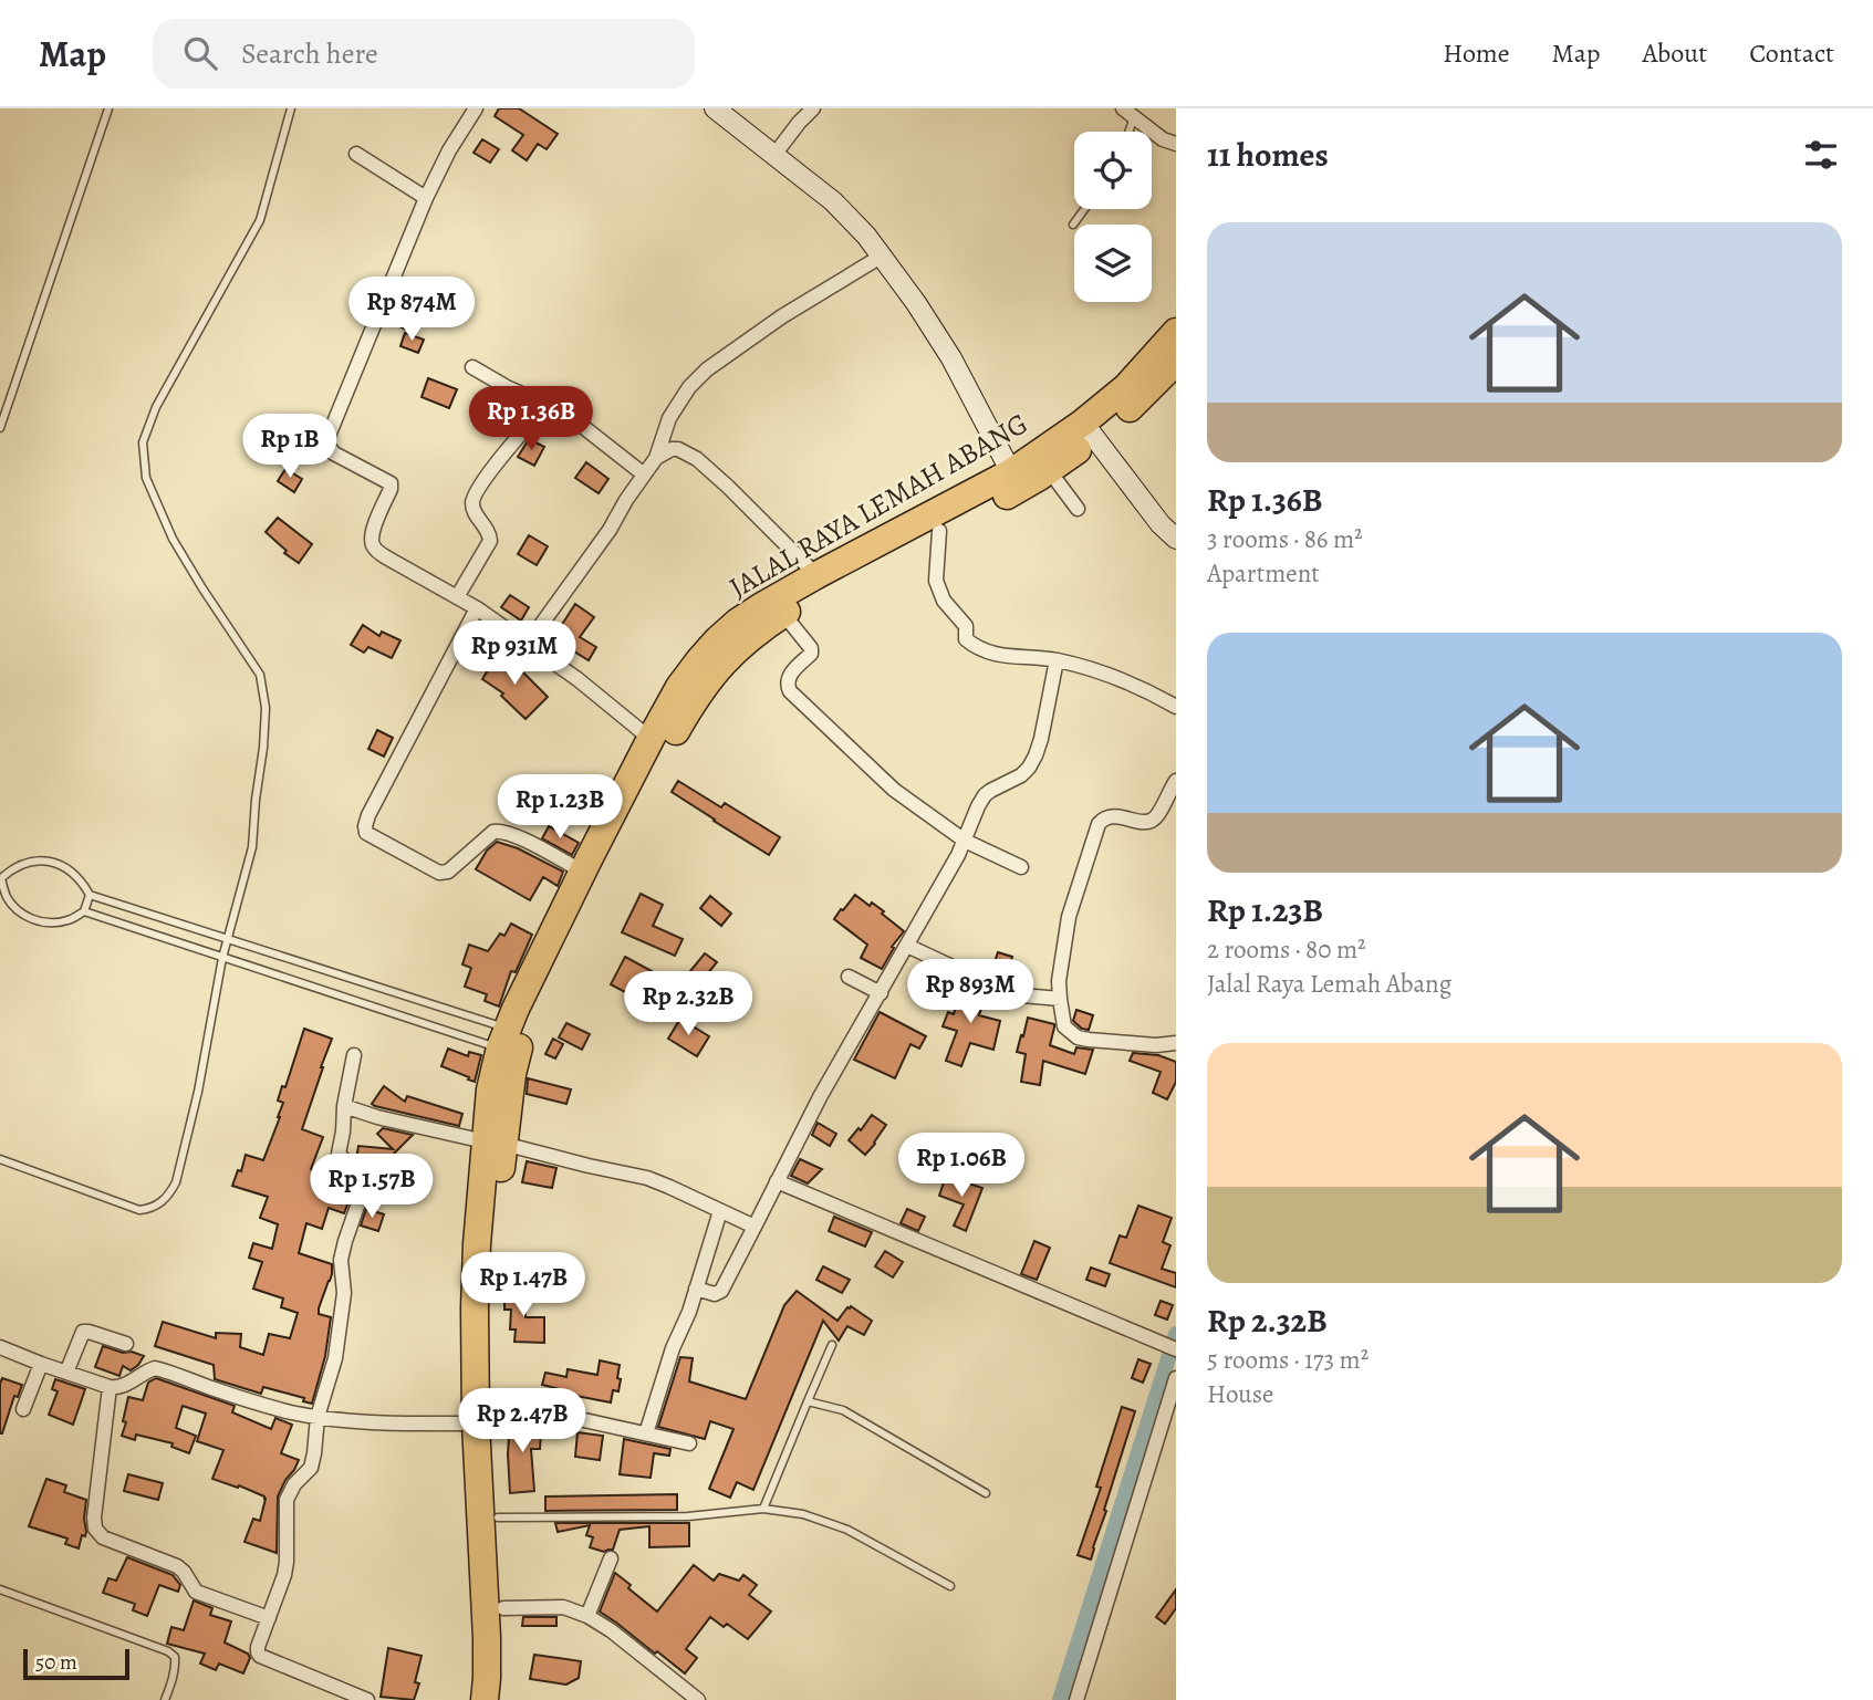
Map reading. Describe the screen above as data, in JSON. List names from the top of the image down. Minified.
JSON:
{"streets":{"highway":["JALAL RAYA LEMAH ABANG"]},"scale_bar":"50 m","page":{"header":"Map","search":"Search here","nav":["Home","Map","About","Contact"],"heading":"11 homes","list":[{"name":"Rp 1.36B","note":"3 rooms · 86 m² · Apartment"},{"name":"Rp 1.23B","note":"2 rooms · 80 m² · Jalal Raya Lemah Abang"},{"name":"Rp 2.32B","note":"5 rooms · 173 m² · House"}],"price":["Rp 874M","Rp 1.36B","Rp 1B","Rp 931M","Rp 1.23B","Rp 893M","Rp 2.32B","Rp 1.06B","Rp 1.57B","Rp 1.47B","Rp 2.47B"],"scale":"50 m"}}
